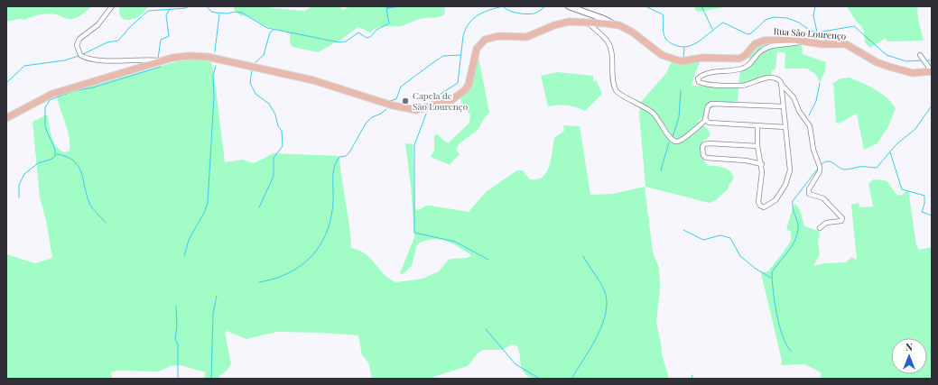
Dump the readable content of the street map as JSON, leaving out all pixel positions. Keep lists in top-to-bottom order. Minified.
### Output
{"streets":{"main road":["Rua São Lourenço"]},"places":["Capela de São Lourenço"],"north":"top"}
